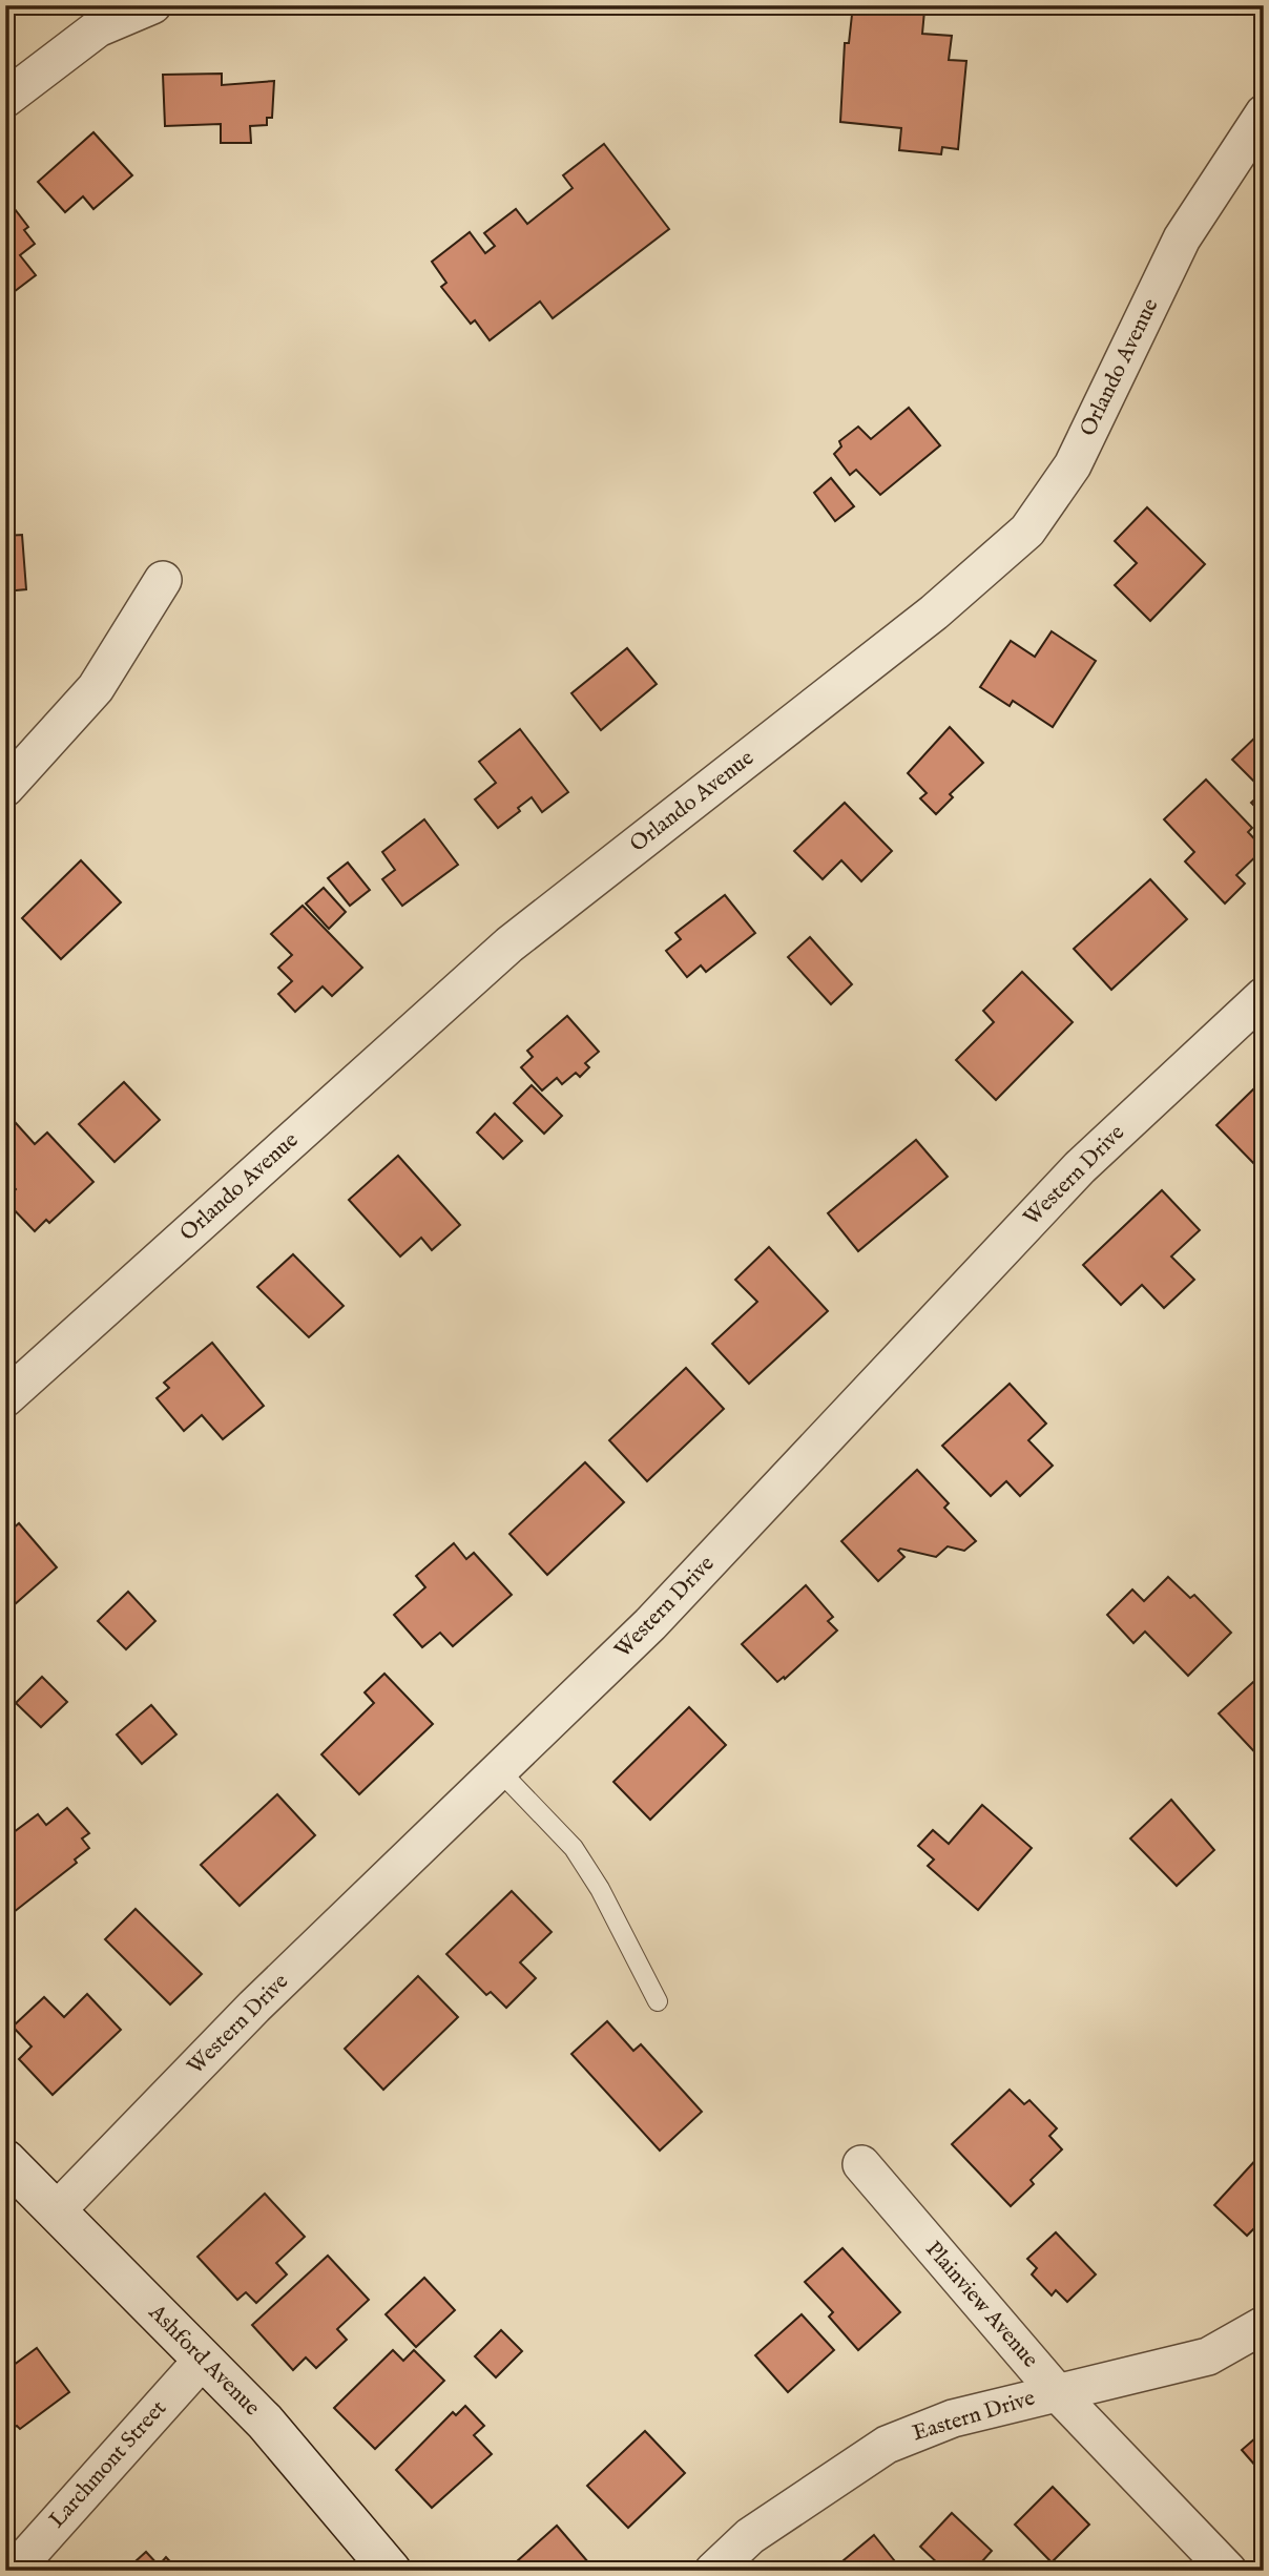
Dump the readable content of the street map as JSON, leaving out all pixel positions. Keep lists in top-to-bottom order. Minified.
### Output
{"streets":{"main road":["Ashford Avenue"],"street":["Orlando Avenue","Western Drive","Plainview Avenue","Eastern Drive","Larchmont Street"]},"crossings":[["Western Drive","Ashford Avenue"],["Plainview Avenue","Eastern Drive"],["Ashford Avenue","Larchmont Street"]]}
